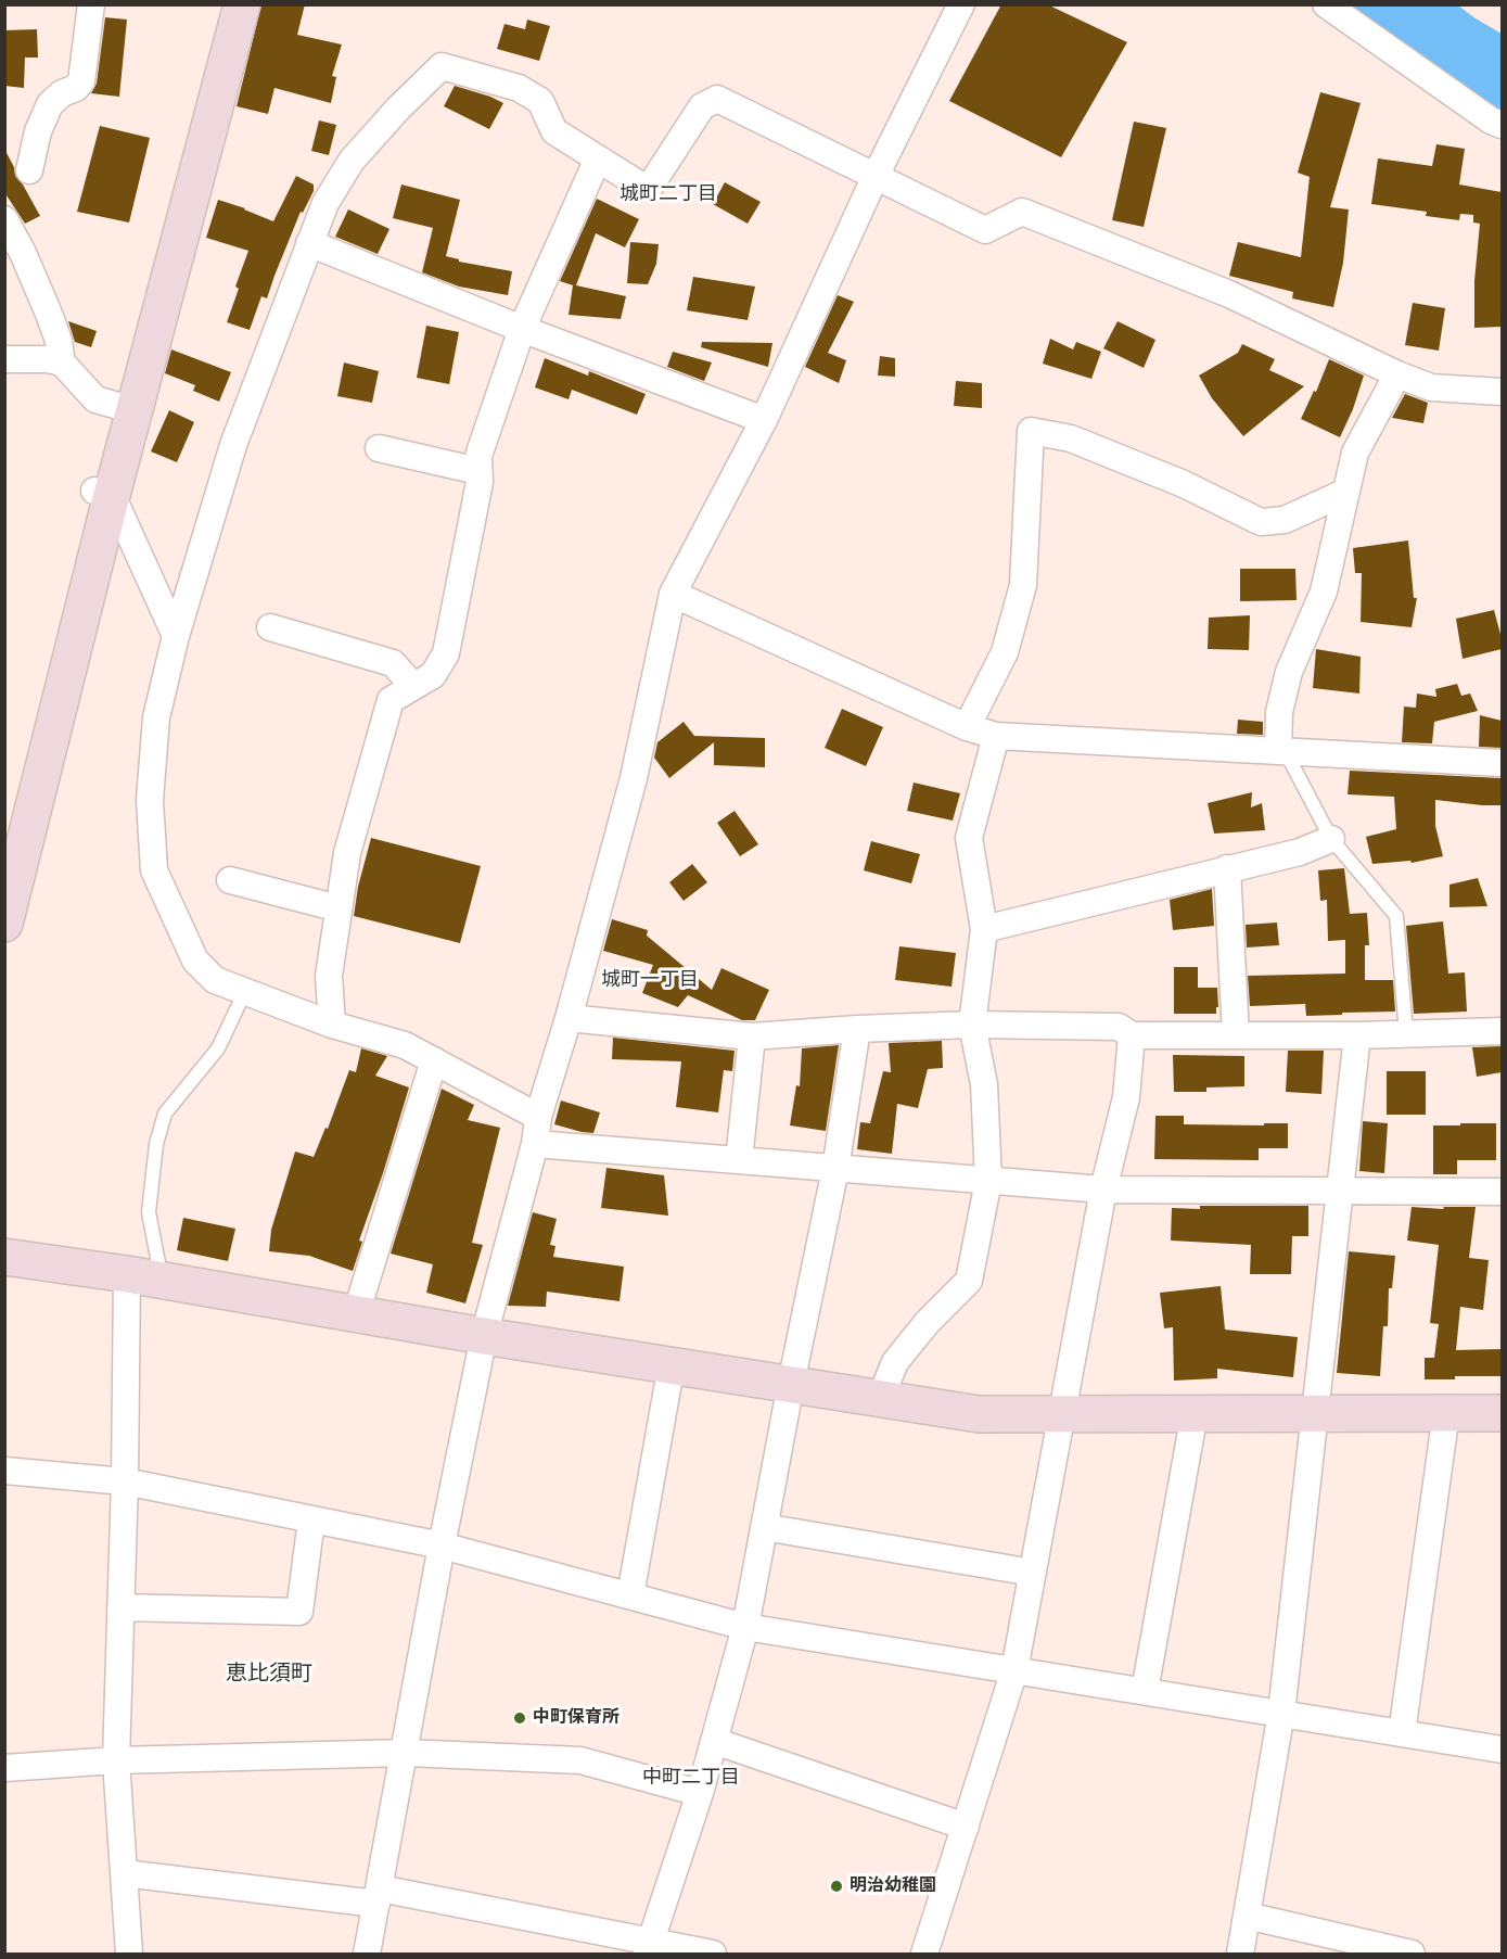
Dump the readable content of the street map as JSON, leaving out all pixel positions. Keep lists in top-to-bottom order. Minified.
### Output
{"districts":["城町二丁目","城町一丁目","恵比須町","中町二丁目"],"places":["中町保育所","明治幼稚園"]}
